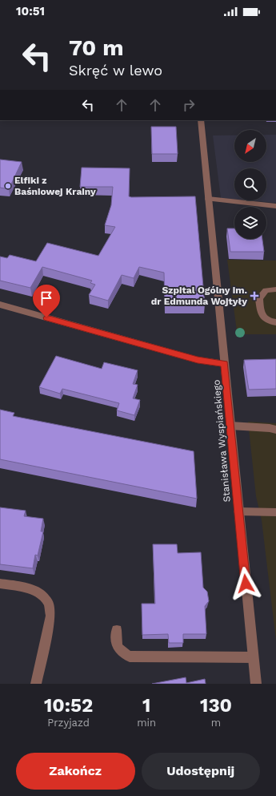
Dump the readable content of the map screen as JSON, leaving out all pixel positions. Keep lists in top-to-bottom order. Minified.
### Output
{"streets":{"street":["Stanisława Wyspiańskiego"]},"places":{"other":["Elfiki z Baśniowej Krainy"],"health":["Szpital Ogólny im. dr Edmunda Wojtyły"]},"north":"bottom left","page":{"status":"10:51","turn":["70 m","Skręć w lewo"],"eta":["10:52","Przyjazd","1","min","130","m"],"buttons":["Zakończ","Udostępnij"]}}
